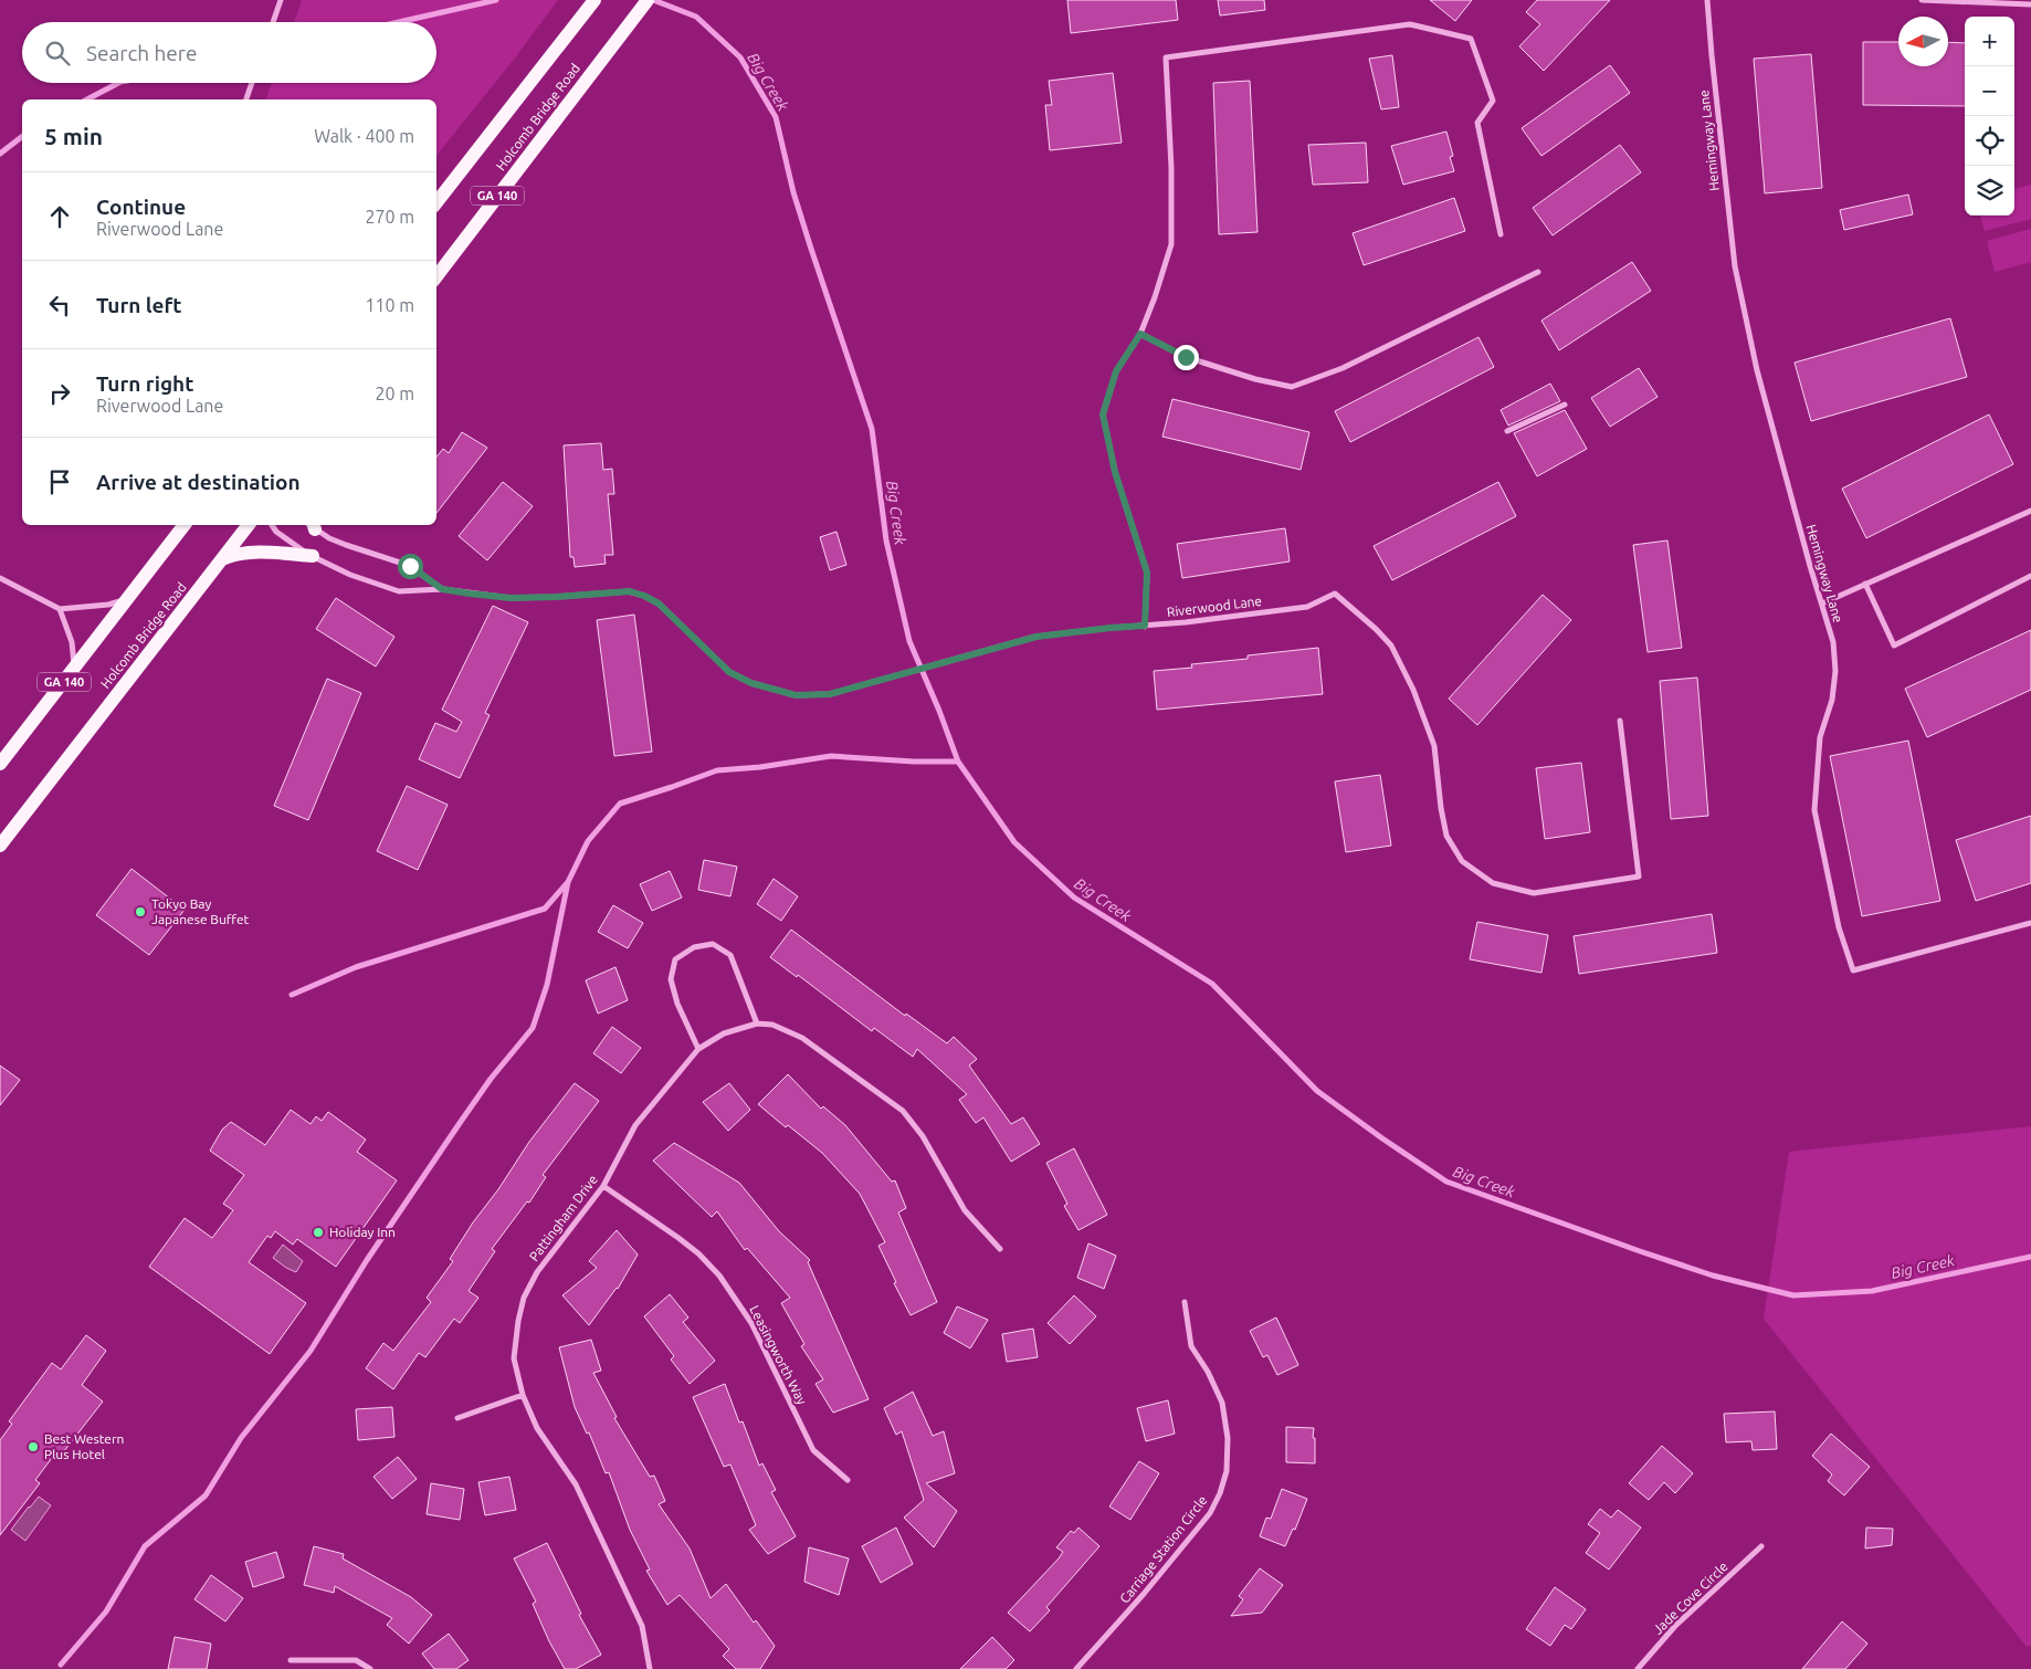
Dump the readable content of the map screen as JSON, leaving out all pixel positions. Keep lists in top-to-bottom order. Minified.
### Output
{"streets":{"main road":["Holcomb Bridge Road","GA 140"],"street":["Hemingway Lane","Riverwood Lane","Pattingham Drive","Leasingworth Way","Carriage Station Circle","Jade Cove Circle"]},"crossings":[["Pattingham Drive","Leasingworth Way"]],"water":["Big Creek"],"places":["Tokyo Bay Japanese Buffet","Holiday Inn","Best Western Plus Hotel"],"north":"left","page":{"map_buttons":["+","−"],"search":"Search here","heading":["5 min","Walk · 400 m"],"list":[["Continue","Riverwood Lane","270 m"],["Turn left","110 m"],["Turn right","Riverwood Lane","20 m"],"Arrive at destination"]}}
